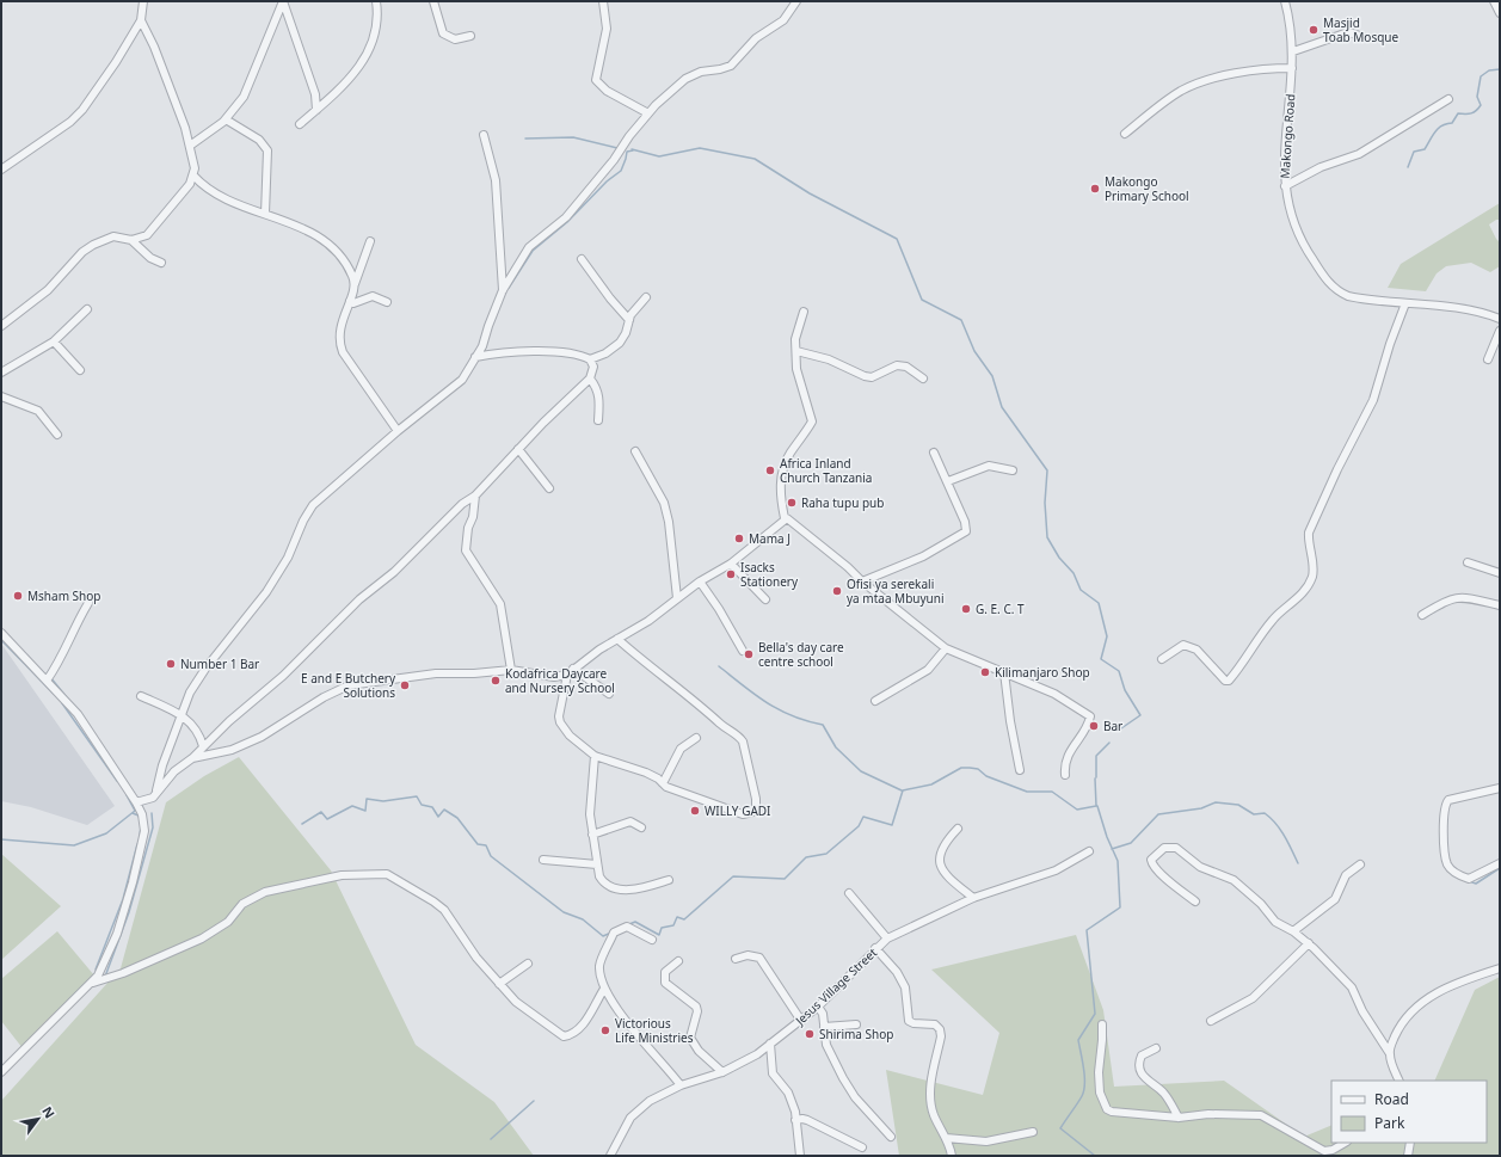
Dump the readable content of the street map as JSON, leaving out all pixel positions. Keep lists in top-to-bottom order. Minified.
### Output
{"streets":{"street":["Makongo Road","Jesus Village Street"]},"places":["Masjid Toab Mosque","Makongo Primary School","Africa Inland Church Tanzania","Raha tupu pub","Mama J","Isacks Stationery","Ofisi ya serekali ya mtaa Mbuyuni","Msham Shop","G. E. C. T","Bella's day care centre school","Number 1 Bar","Kilimanjaro Shop","Kodafrica Daycare and Nursery School","E and E Butchery Solutions","Bar","WILLY GADI","Victorious Life Ministries","Shirima Shop"],"legend":["Road","Park"],"north":"top right"}
